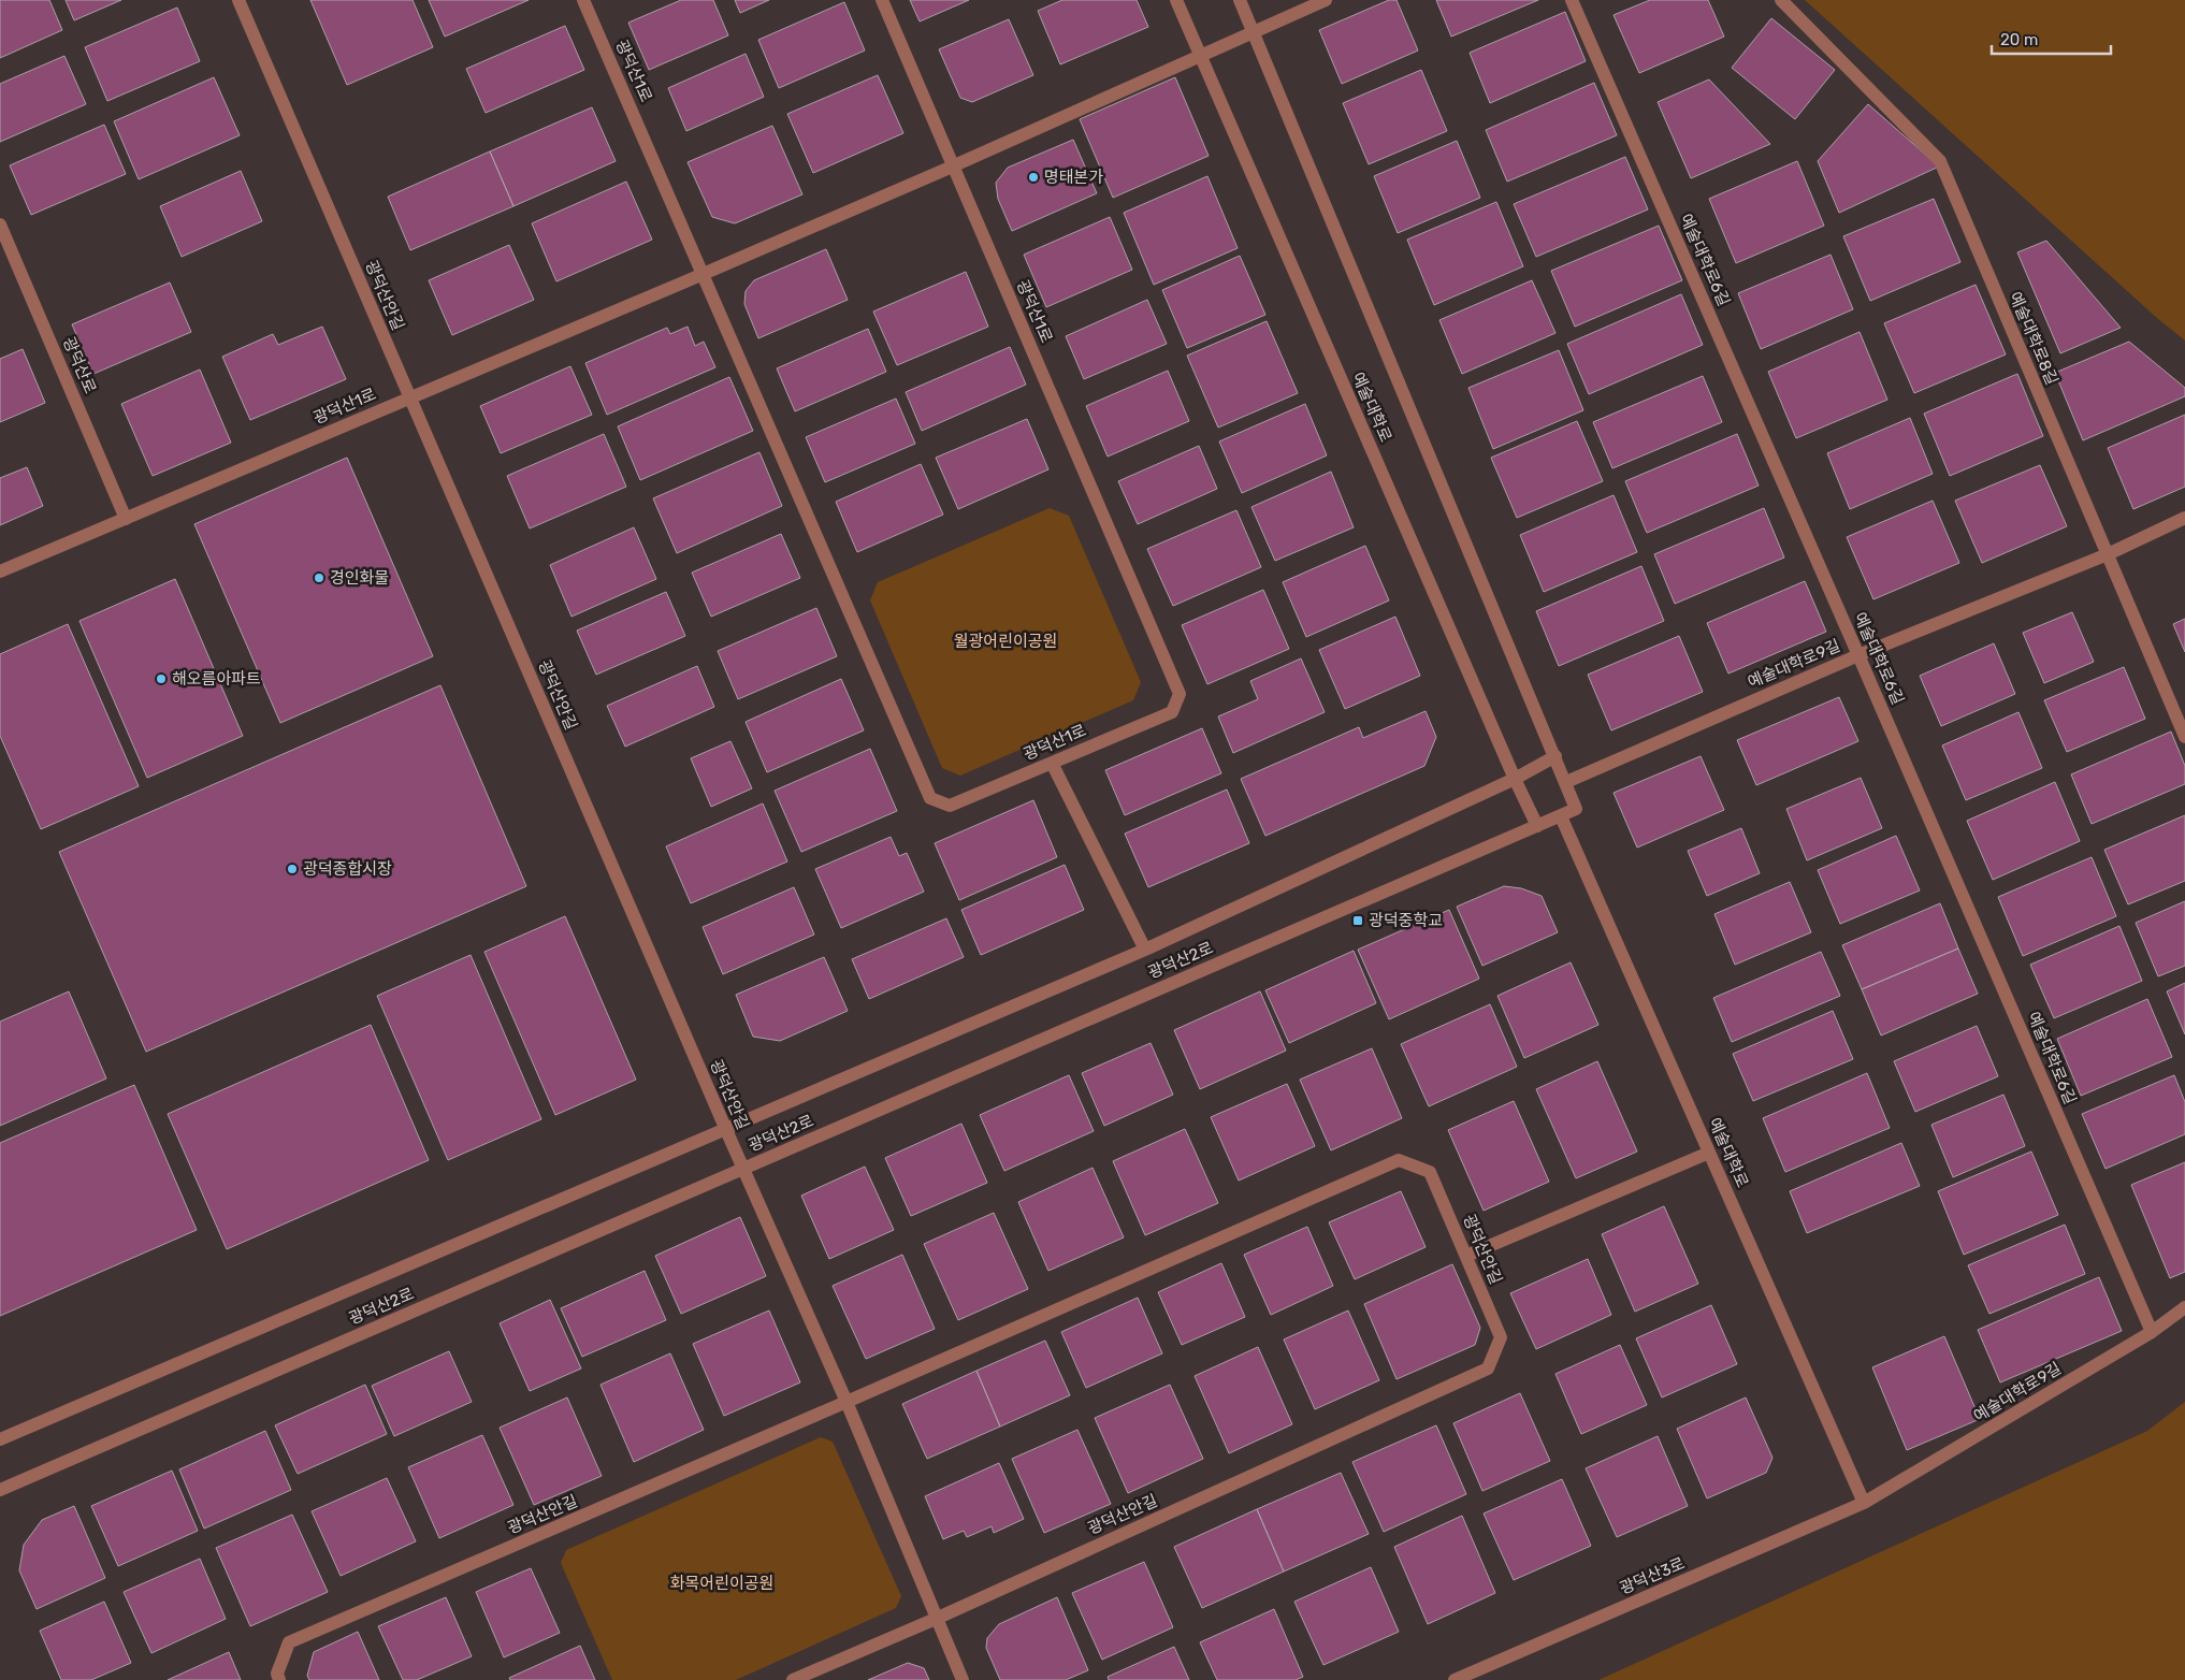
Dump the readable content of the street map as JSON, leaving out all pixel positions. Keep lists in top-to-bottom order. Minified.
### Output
{"streets":{"street":["광덕산1로","예술대학로6길","광덕산안길","예술대학로8길","광덕산로","예술대학로","예술대학로9길","광덕산2로","광덕산3로"]},"crossings":[["광덕산1로","광덕산안길"],["광덕산1로","광덕산로"],["광덕산1로","예술대학로"],["예술대학로6길","예술대학로9길"],["광덕산안길","광덕산2로"],["예술대학로8길","예술대학로9길"],["예술대학로","예술대학로9길"],["예술대학로","광덕산2로"],["예술대학로","광덕산3로"],["예술대학로9길","광덕산2로"],["예술대학로9길","광덕산3로"]],"parks":["월광어린이공원","화목어린이공원"],"places":{"other":["명태본가","경인화물","해오름아파트","광덕종합시장"],"transit":["광덕중학교"]},"scale_bar":"20 m"}
